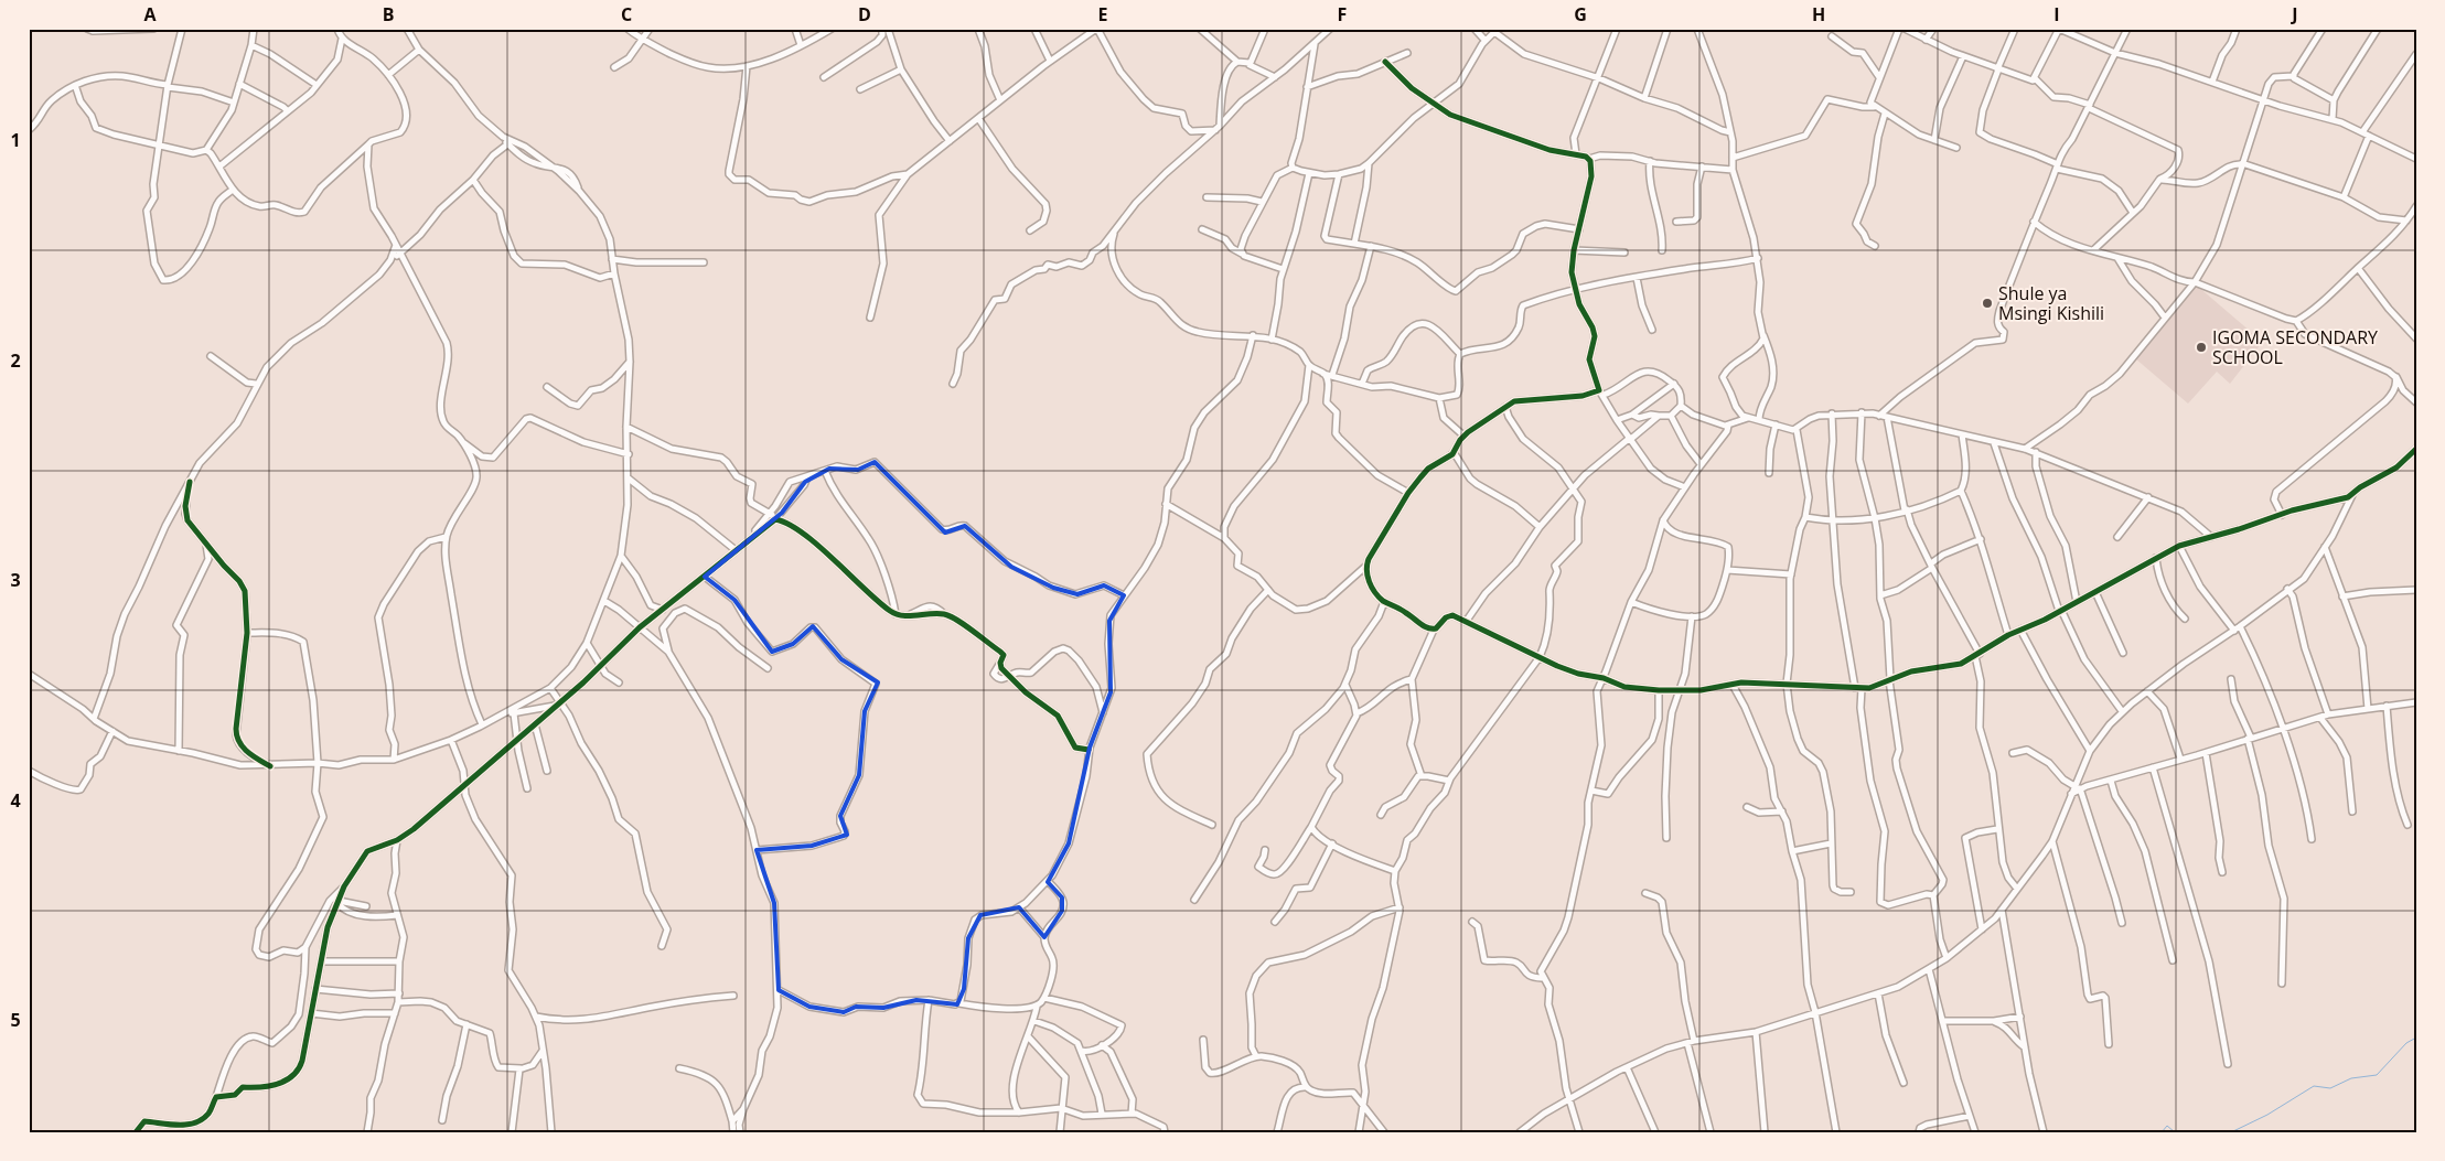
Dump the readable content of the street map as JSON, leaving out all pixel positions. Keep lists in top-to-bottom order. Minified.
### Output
{"places":["Shule ya Msingi Kishili","IGOMA SECONDARY SCHOOL"],"grid":{"columns":["A","B","C","D","E","F","G","H","I","J"],"rows":["1","2","3","4","5"]}}
